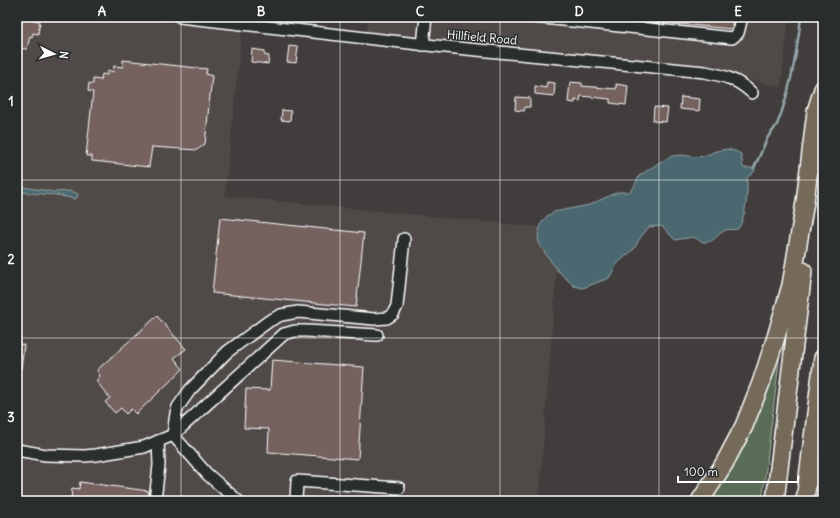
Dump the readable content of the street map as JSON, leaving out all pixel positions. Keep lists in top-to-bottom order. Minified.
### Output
{"streets":{"street":["Hillfield Road"]},"scale_bar":"100 m","north":"right","grid":{"columns":["A","B","C","D","E"],"rows":["1","2","3"]}}
